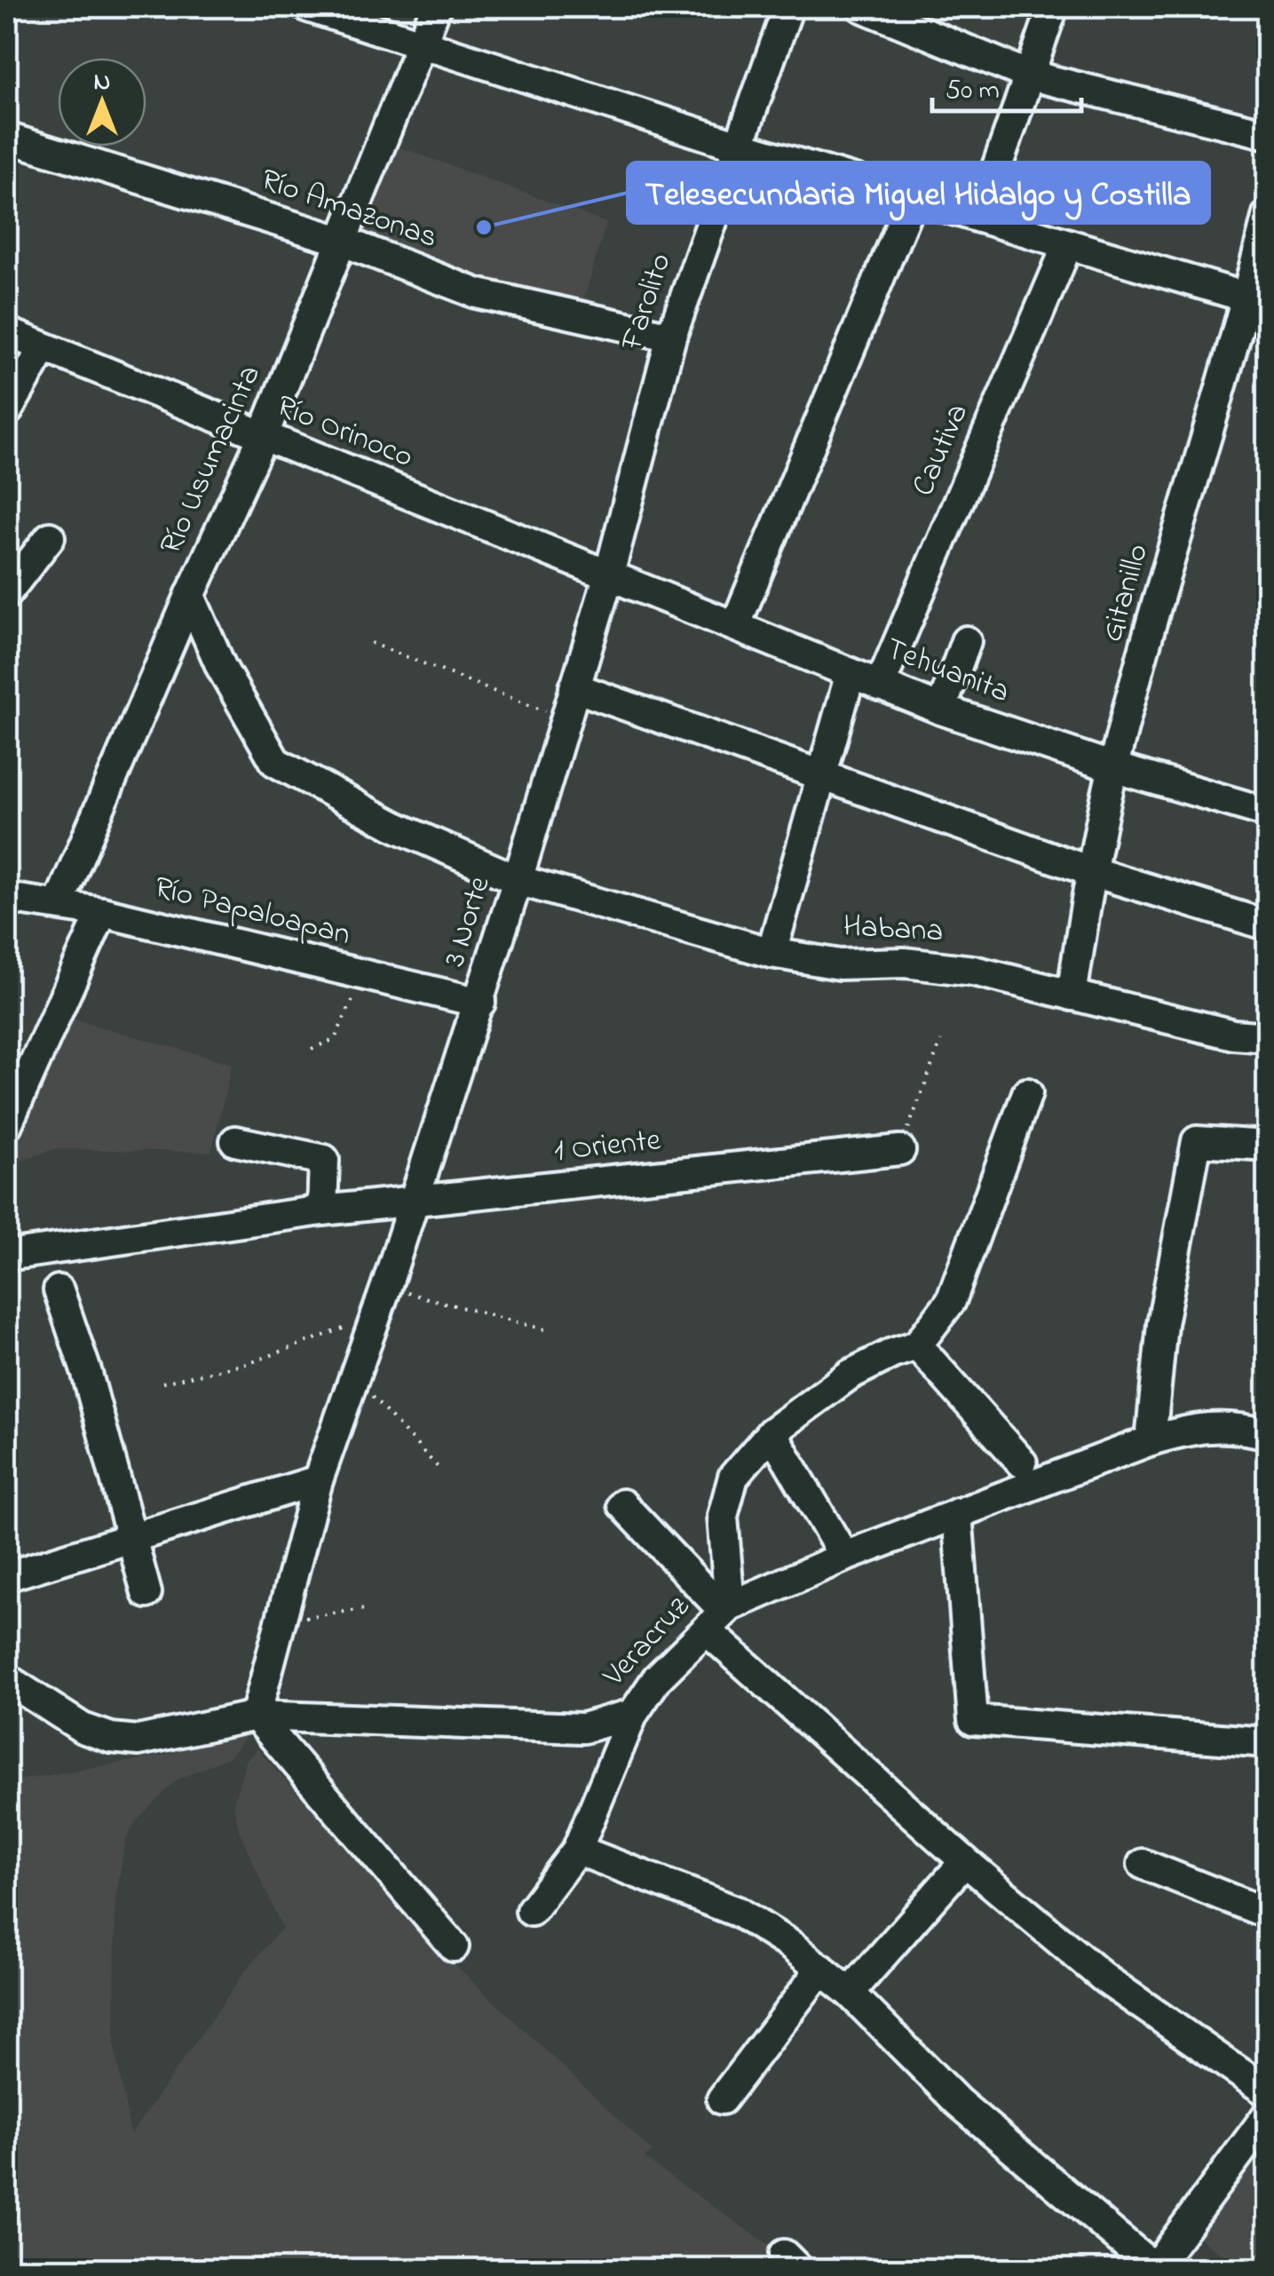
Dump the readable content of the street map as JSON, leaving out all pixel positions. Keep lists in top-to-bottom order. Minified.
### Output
{"streets":{"street":["Río Amazonas","Farolito","Río Orinoco","Cautiva","Río Usumacinta","Gitanillo","Tehuanita","Río Papaloapan","3 Norte","Habana","1 Oriente","Veracruz"]},"crossings":[["Río Amazonas","Farolito"],["Río Amazonas","Río Usumacinta"],["Farolito","Río Orinoco"],["Farolito","Tehuanita"],["Farolito","3 Norte"],["Río Orinoco","Río Usumacinta"],["Río Orinoco","Tehuanita"],["Río Orinoco","3 Norte"],["Cautiva","Tehuanita"],["Río Usumacinta","Río Papaloapan"],["Río Usumacinta","Habana"],["Gitanillo","Tehuanita"],["Gitanillo","Habana"],["Tehuanita","3 Norte"],["Río Papaloapan","3 Norte"],["3 Norte","Habana"],["3 Norte","1 Oriente"],["3 Norte","Veracruz"]],"places":["Telesecundaria Miguel Hidalgo y Costilla"],"scale_bar":"50 m","north":"top"}
